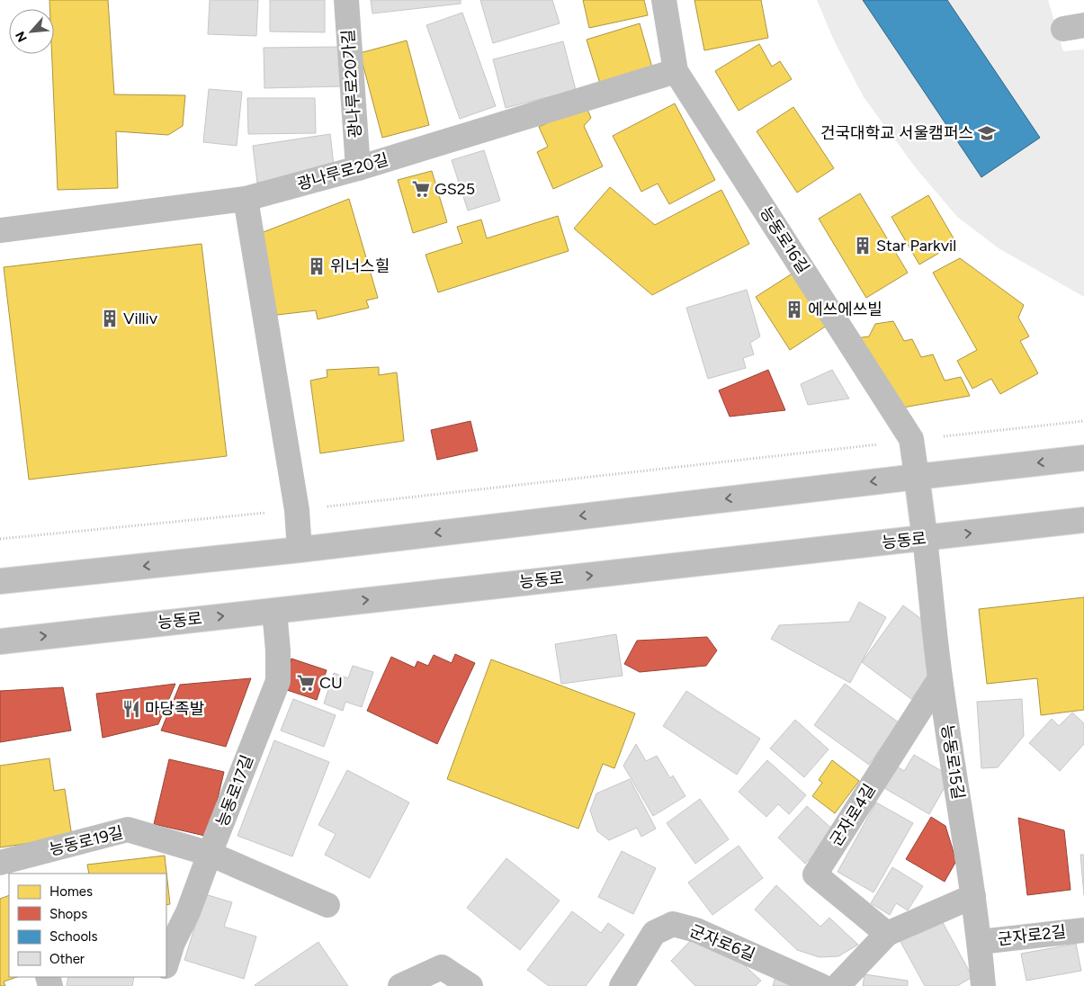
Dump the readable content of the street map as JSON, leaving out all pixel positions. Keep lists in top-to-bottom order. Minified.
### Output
{"streets":{"street":["광나루로20가길","광나루로20길","능동로16길","능동로","능동로15길","능동로17길","군자로4길","능동로19길","군자로2길","군자로6길"]},"crossings":[["광나루로20가길","광나루로20길"],["광나루로20길","능동로16길"],["능동로16길","능동로"],["능동로16길","능동로15길"],["능동로","능동로15길"],["능동로","능동로17길"],["능동로15길","군자로4길"],["능동로15길","군자로2길"],["능동로17길","능동로19길"]],"places":{"school or university":["건국대학교 서울캠퍼스"],"supermarket":["GS25","CU"],"building":["Star Parkvil","위너스힐","에쓰에쓰빌","Villiv"],"restaurant":["마당족발"]},"legend":["Homes","Shops","Schools","Other"],"north":"bottom left"}
